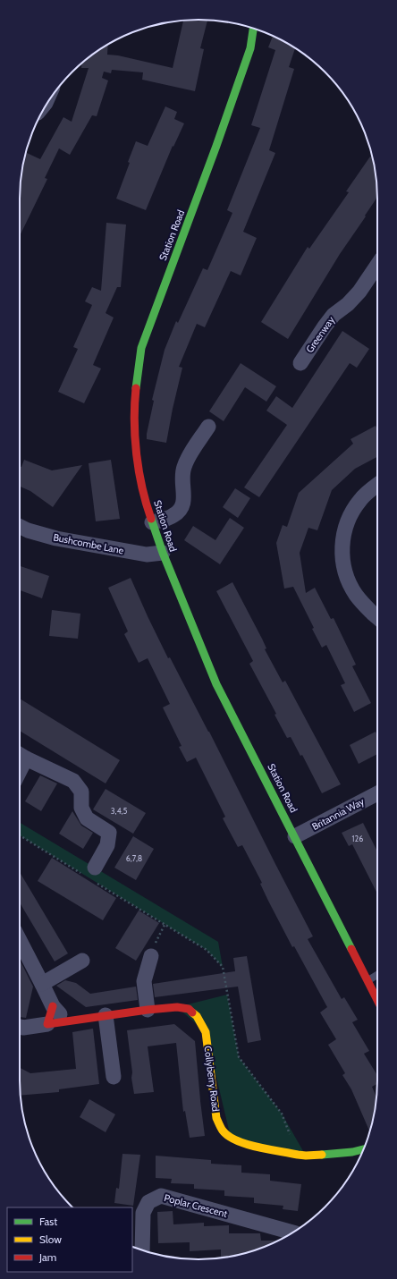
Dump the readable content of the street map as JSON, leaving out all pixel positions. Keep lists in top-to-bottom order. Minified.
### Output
{"streets":{"street":["Station Road","Greenway","Bushcombe Lane","Britannia Way","Collyberry Road","Poplar Crescent"]},"crossings":[["Station Road","Bushcombe Lane"],["Station Road","Britannia Way"]],"house_numbers":["3,4,5","126","6,7,8"],"legend":["Fast","Slow","Jam"]}
